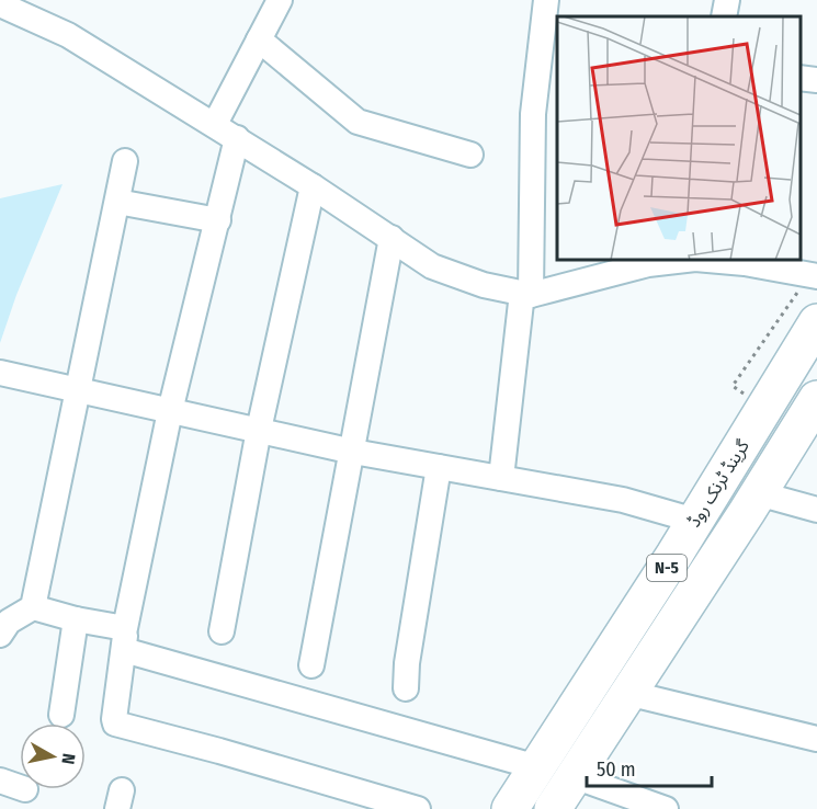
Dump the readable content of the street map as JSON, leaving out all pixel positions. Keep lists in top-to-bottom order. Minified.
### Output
{"streets":{"highway":["گرینڈ ٹرنک روڈ","N-5"]},"scale_bar":"50 m","north":"right"}
